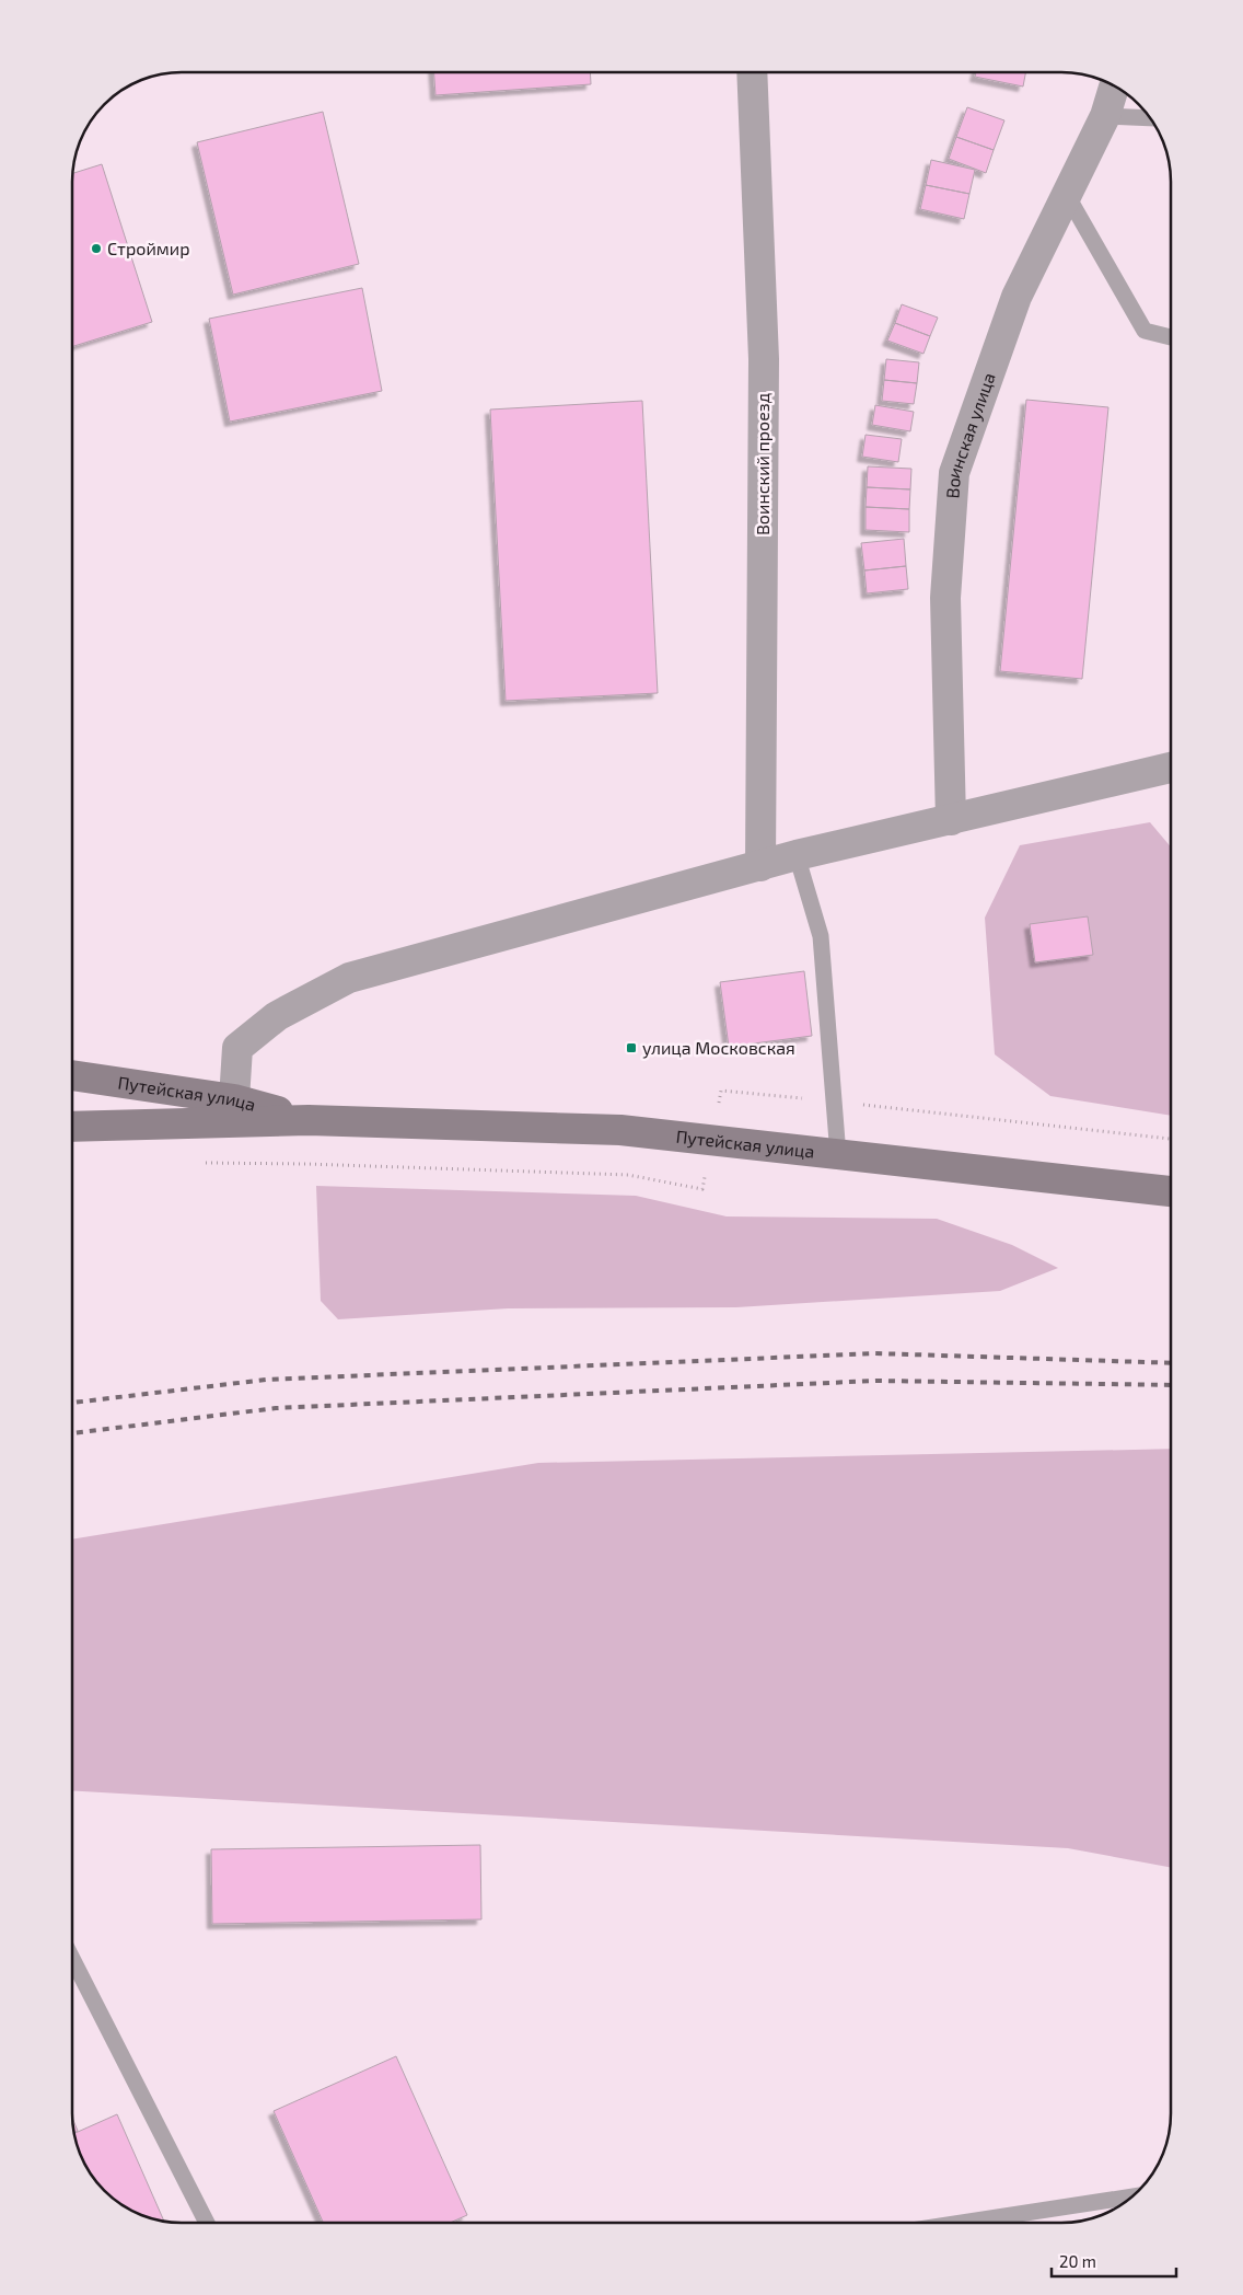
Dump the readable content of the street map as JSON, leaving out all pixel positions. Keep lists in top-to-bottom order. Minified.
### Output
{"streets":{"street":["Воинская улица","Воинский проезд","Путейская улица"]},"places":{"other":["Строймир"],"transit":["улица Московская"]},"scale_bar":"20 m"}
